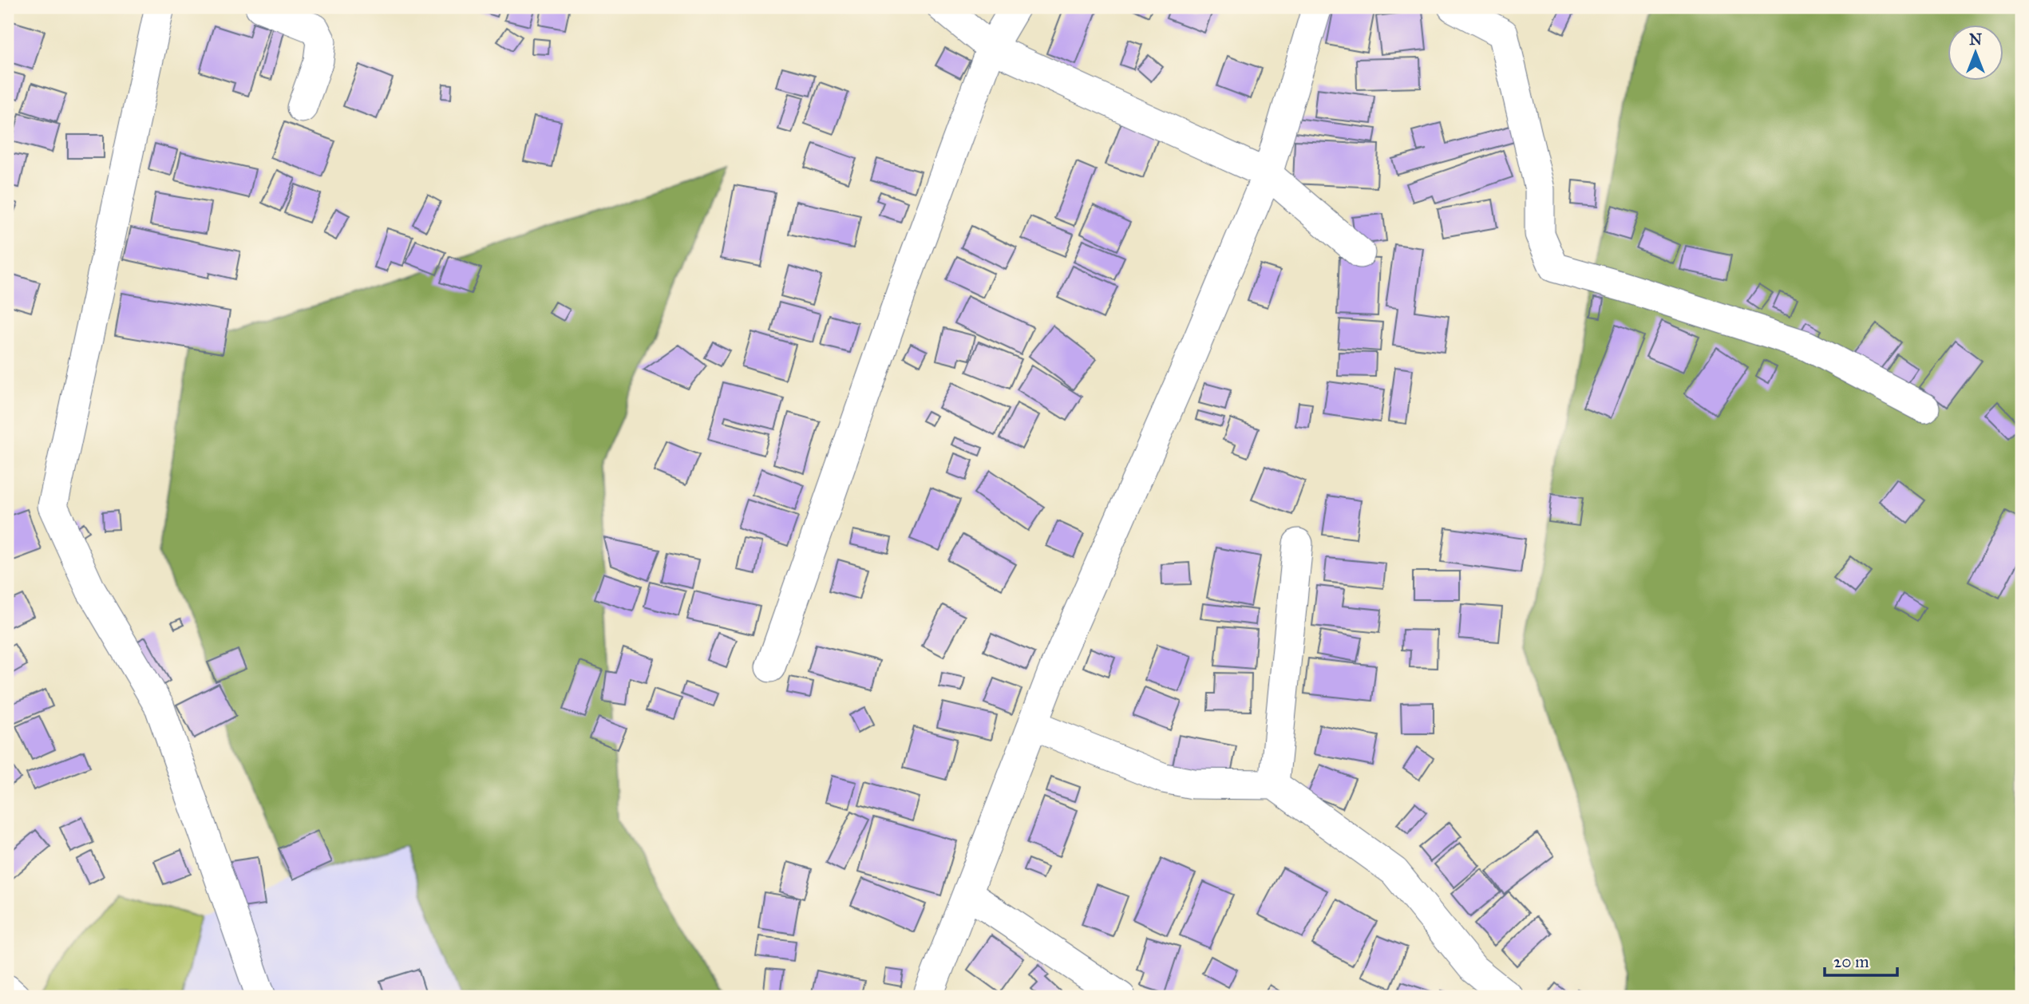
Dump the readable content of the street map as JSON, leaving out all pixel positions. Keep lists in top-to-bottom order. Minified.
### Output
{"scale_bar":"20 m","north":"top"}
